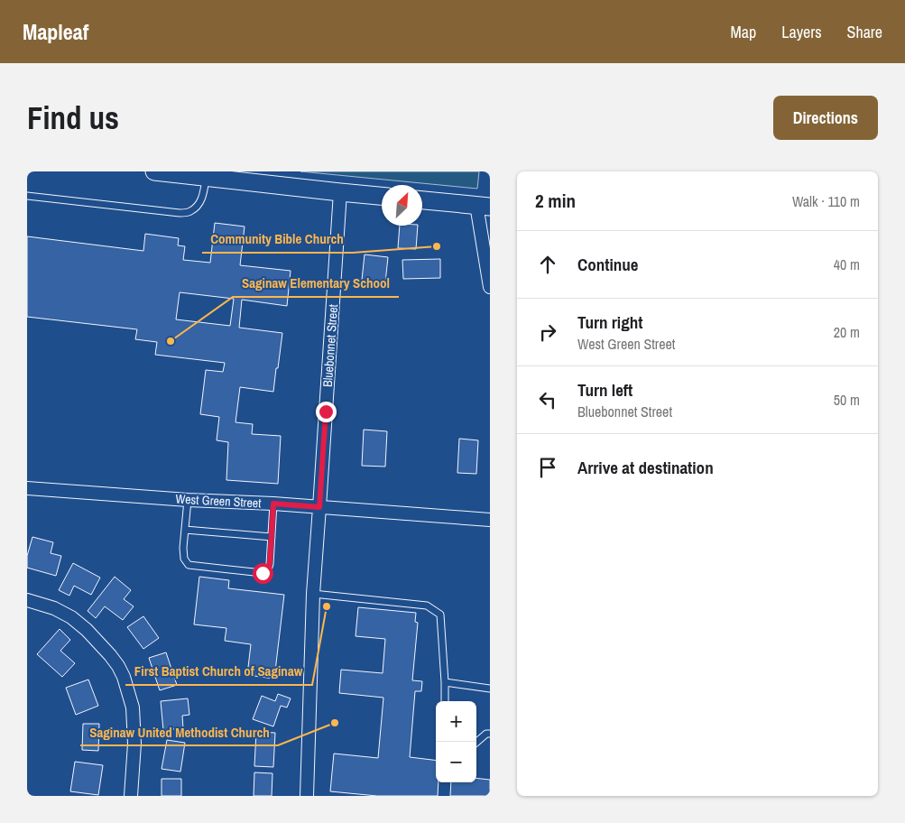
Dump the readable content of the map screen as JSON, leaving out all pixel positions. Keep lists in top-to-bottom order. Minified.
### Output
{"streets":{"street":["Bluebonnet Street","West Green Street"]},"crossings":[["Bluebonnet Street","West Green Street"]],"places":["Community Bible Church","Saginaw Elementary School","First Baptist Church of Saginaw","Saginaw United Methodist Church"],"north":"top right","page":{"header":"Mapleaf","nav":["Map","Layers","Share"],"buttons":"Directions","title":"Find us","heading":["2 min","Walk · 110 m"],"list":[["Continue","40 m"],["Turn right","West Green Street","20 m"],["Turn left","Bluebonnet Street","50 m"],"Arrive at destination"],"map_buttons":["+","−"]}}
